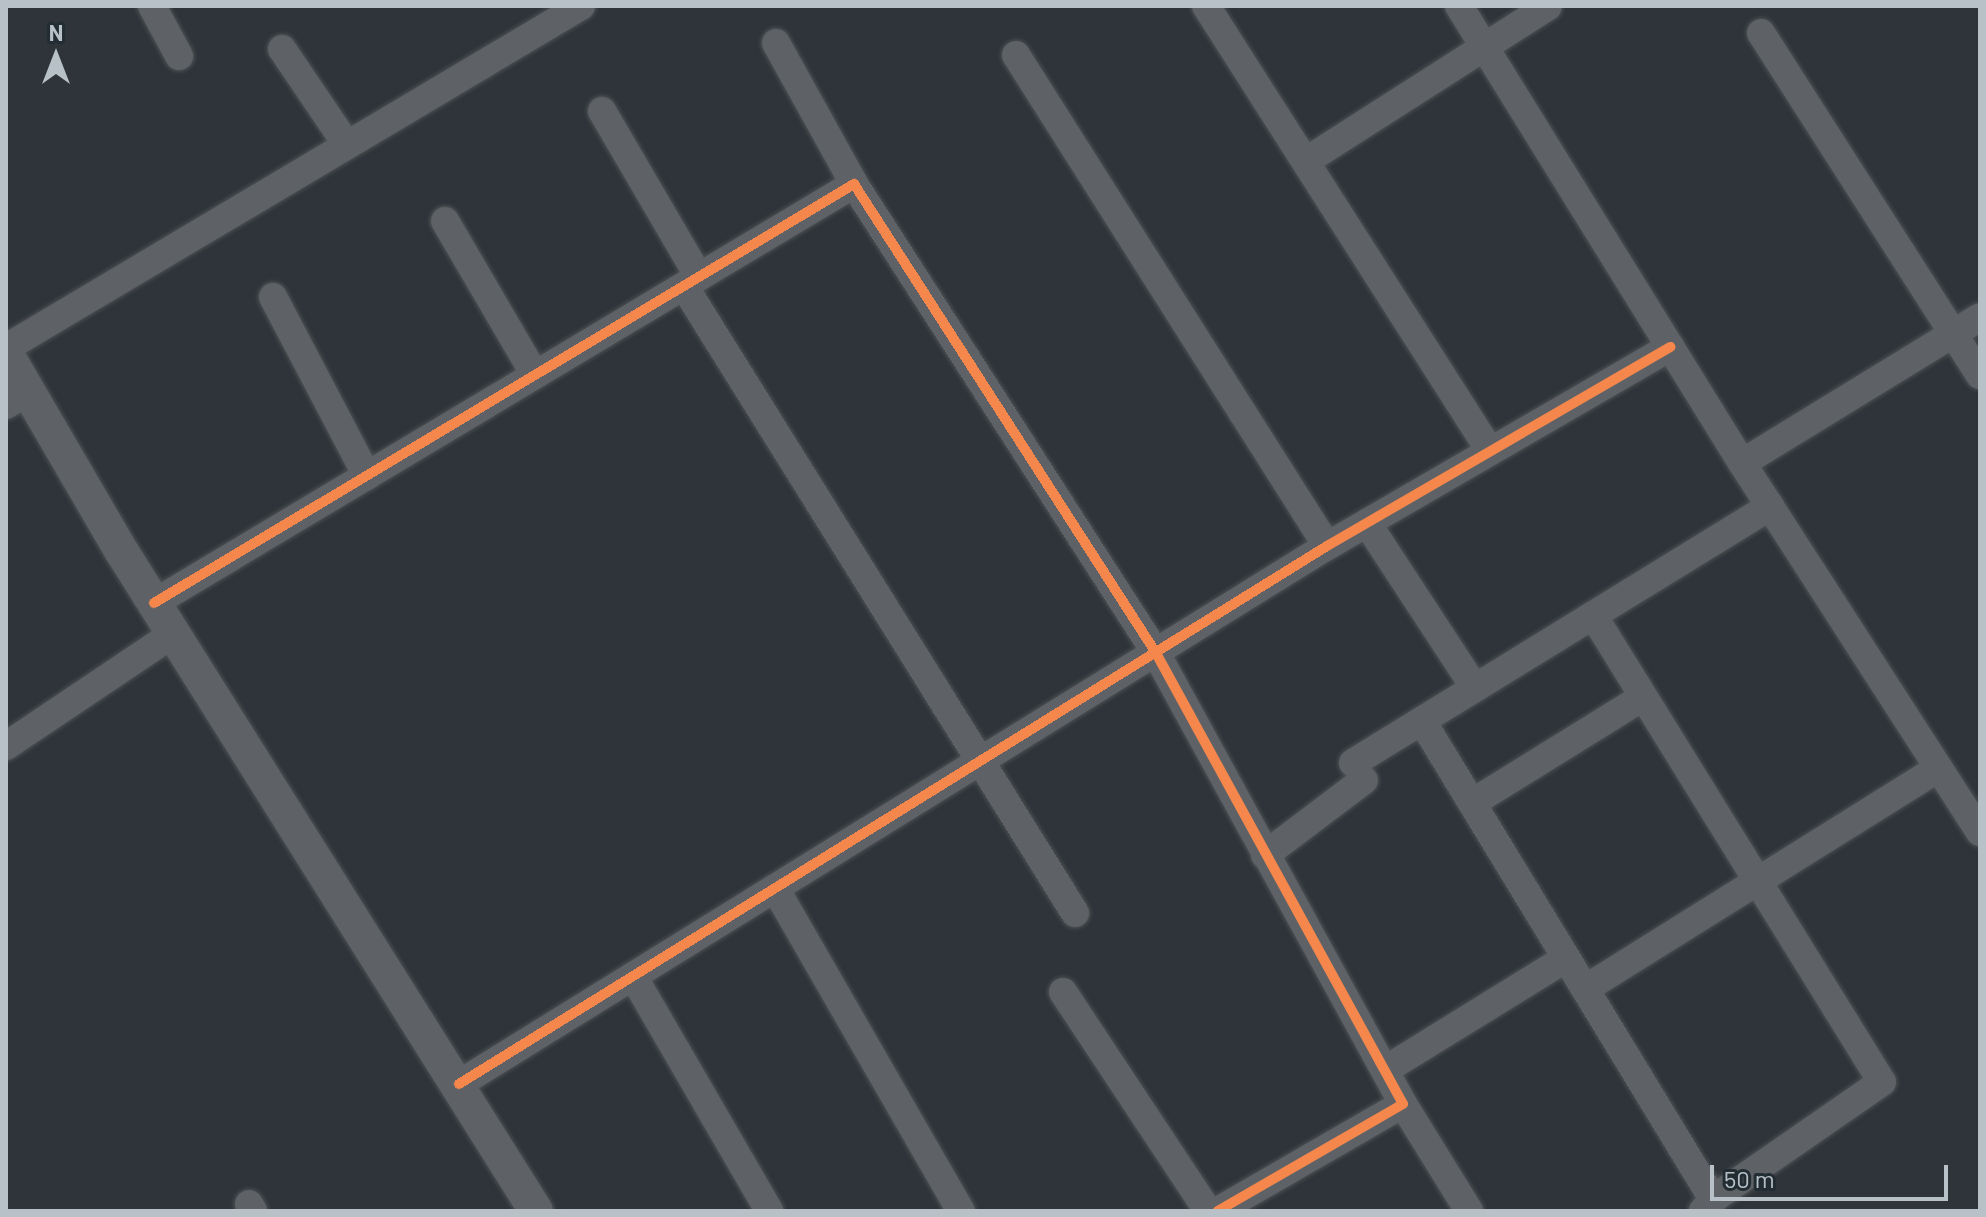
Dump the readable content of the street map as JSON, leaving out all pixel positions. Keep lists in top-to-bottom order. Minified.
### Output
{"scale_bar":"50 m","north":"top"}
